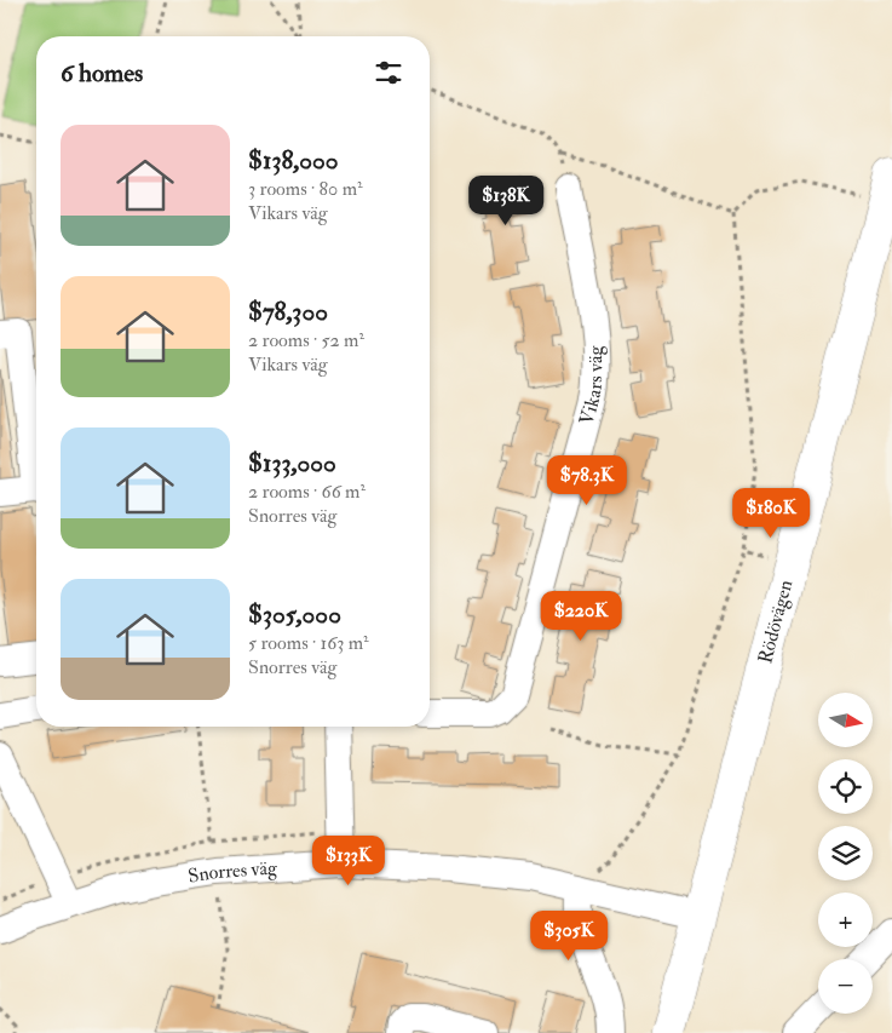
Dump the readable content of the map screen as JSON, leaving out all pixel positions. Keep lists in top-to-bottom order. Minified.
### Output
{"streets":{"main road":["Rödövägen"],"street":["Vikars väg","Snorres väg"]},"crossings":[["Rödövägen","Snorres väg"]],"north":"right","page":{"heading":"6 homes","list":[{"name":"$138,000","note":"3 rooms · 80 m² · Vikars väg"},{"name":"$78,300","note":"2 rooms · 52 m² · Vikars väg"},{"name":"$133,000","note":"2 rooms · 66 m² · Snorres väg"},{"name":"$305,000","note":"5 rooms · 163 m² · Snorres väg"}],"price":["$138K","$78.3K","$180K","$220K","$133K","$305K"],"map_buttons":["+","−"]}}
